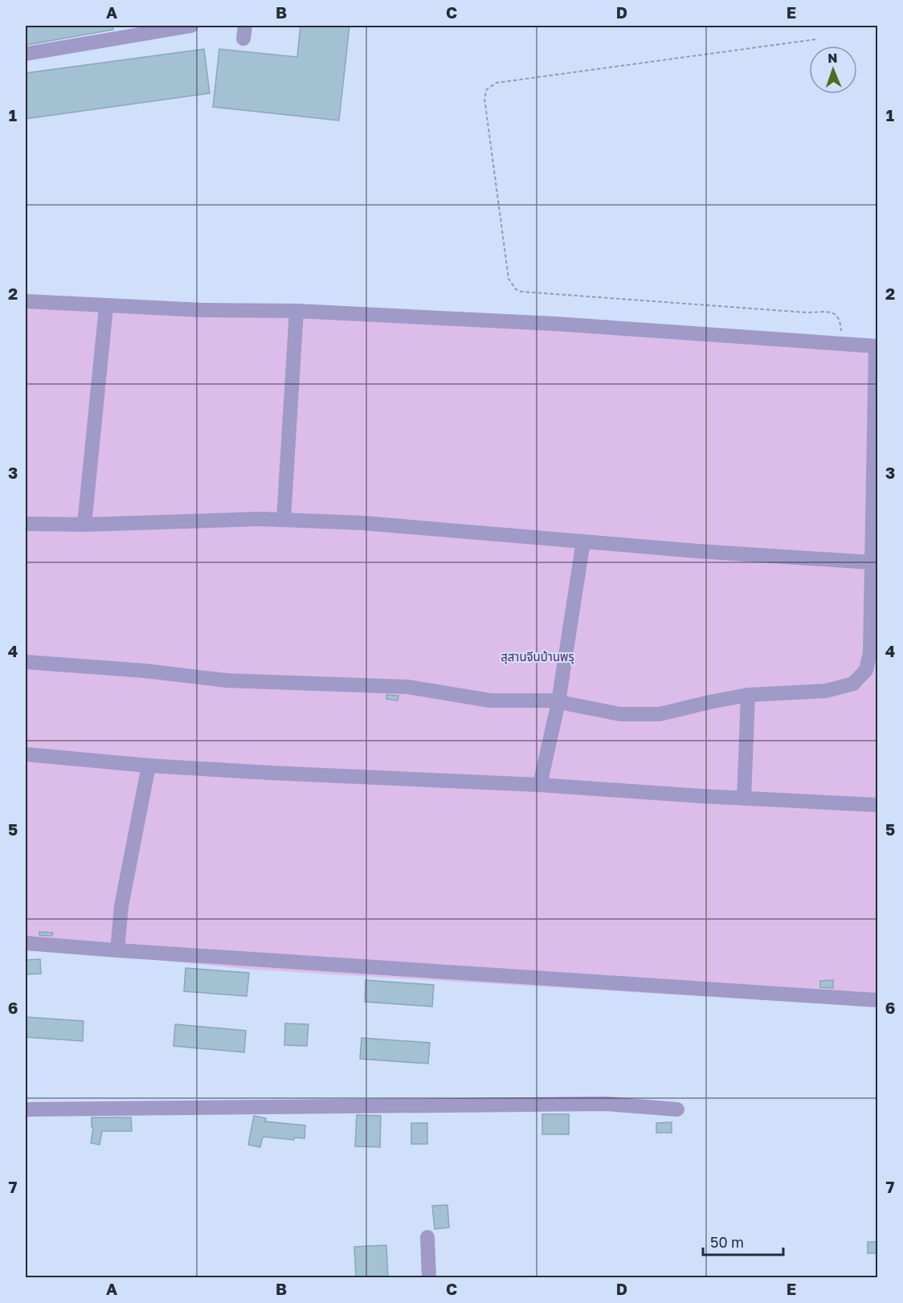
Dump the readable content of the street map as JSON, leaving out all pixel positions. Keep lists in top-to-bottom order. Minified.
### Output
{"parks":["สุสานจีนบ้านพรุ"],"scale_bar":"50 m","north":"top","grid":{"columns":["A","B","C","D","E"],"rows":["1","2","3","4","5","6","7"]}}
